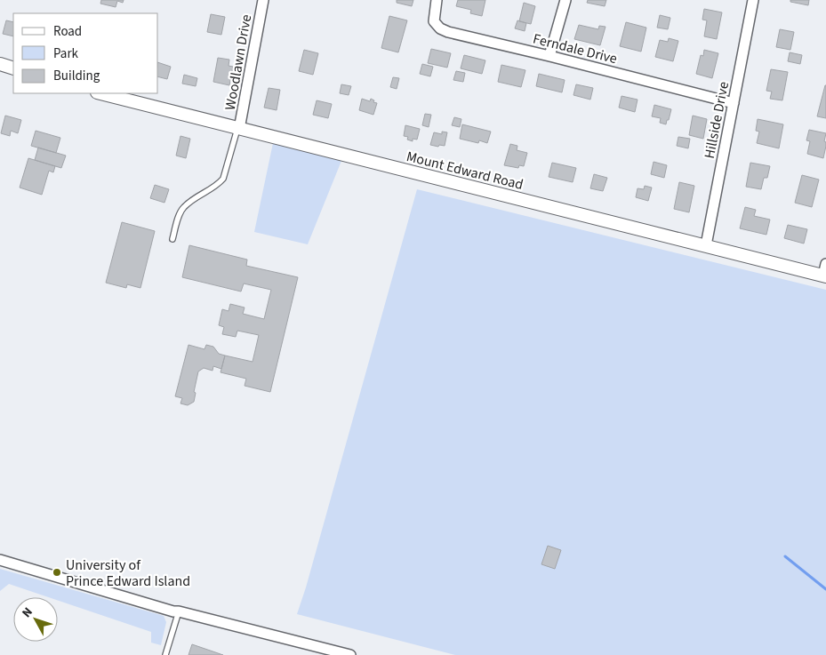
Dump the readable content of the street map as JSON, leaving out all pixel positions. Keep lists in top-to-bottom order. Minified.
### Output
{"streets":{"street":["Ferndale Drive","Woodlawn Drive","Hillside Drive","Mount Edward Road"]},"crossings":[["Ferndale Drive","Hillside Drive"],["Woodlawn Drive","Mount Edward Road"],["Hillside Drive","Mount Edward Road"]],"places":["University of Prince Edward Island"],"legend":["Road","Park","Building"],"north":"top left"}
